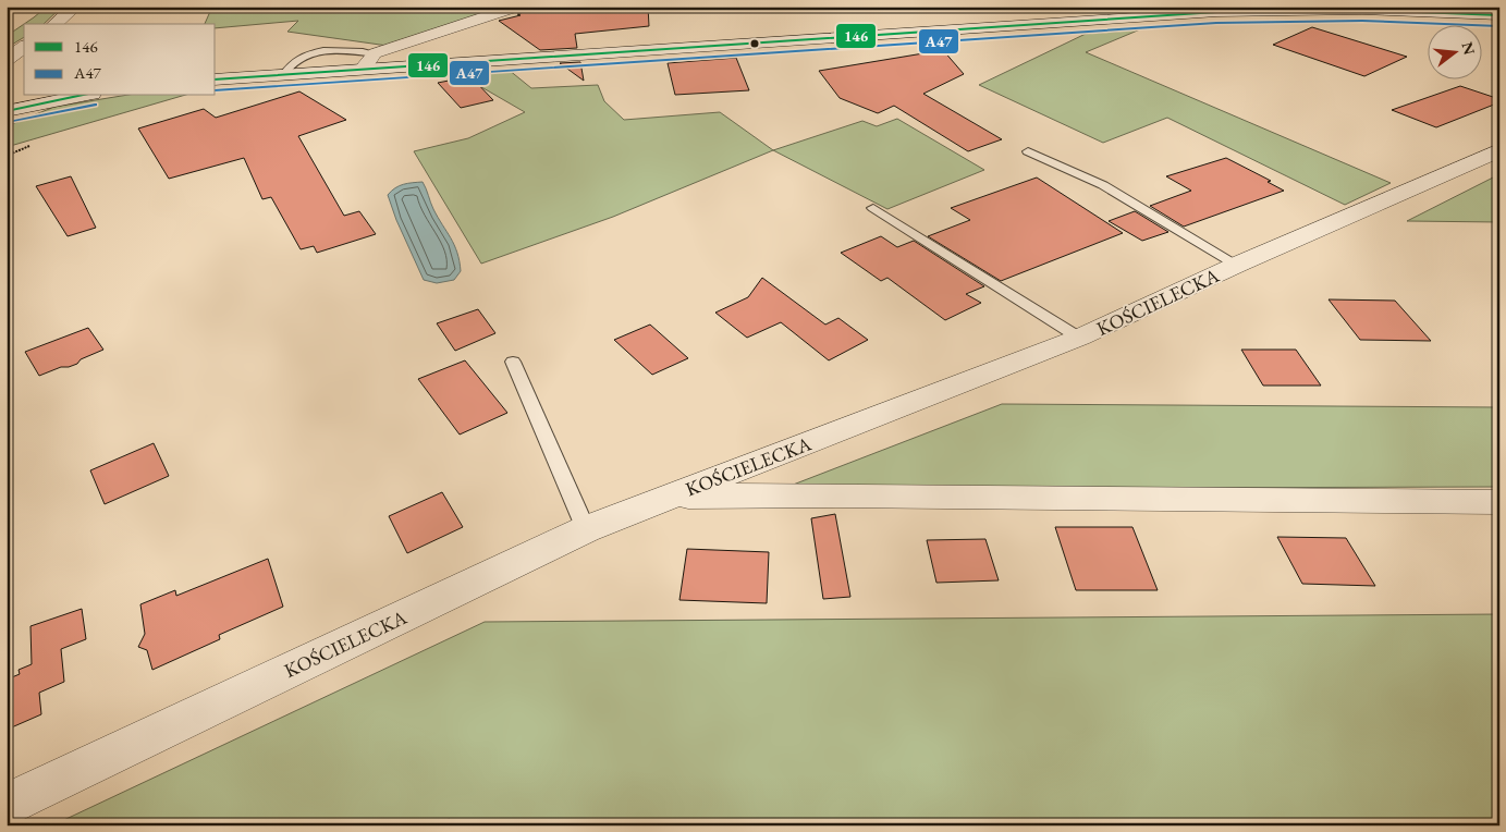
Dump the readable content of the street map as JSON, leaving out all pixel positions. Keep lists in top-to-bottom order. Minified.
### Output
{"streets":{"street":["KOŚCIELECKA"]},"lines":["transit line 146","transit line A47"],"legend":["146","A47"],"north":"right"}
